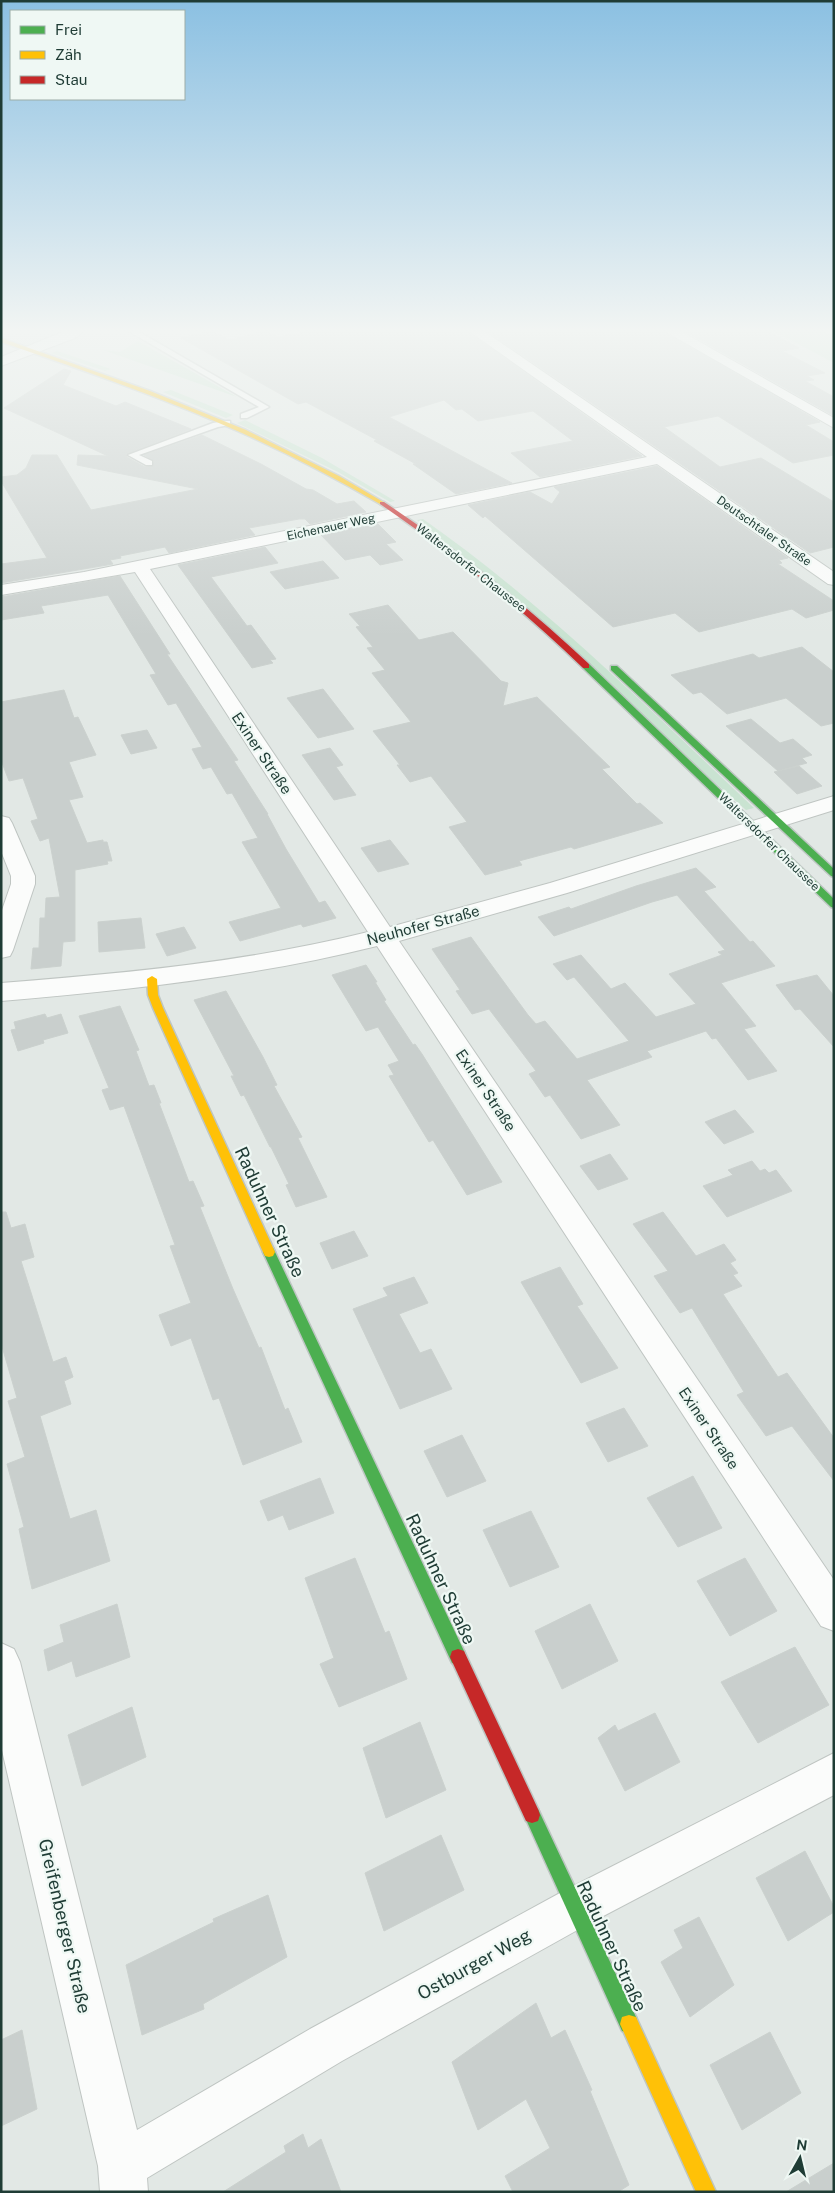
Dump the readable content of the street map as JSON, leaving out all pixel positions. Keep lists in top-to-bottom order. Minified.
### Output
{"streets":{"main road":["Waltersdorfer Chaussee","Raduhner Straße"],"street":["Eichenauer Weg","Deutschtaler Straße","Exiner Straße","Neuhofer Straße","Greifenberger Straße","Ostburger Weg"]},"crossings":[["Eichenauer Weg","Deutschtaler Straße"],["Eichenauer Weg","Waltersdorfer Chaussee"],["Eichenauer Weg","Exiner Straße"],["Waltersdorfer Chaussee","Neuhofer Straße"],["Exiner Straße","Neuhofer Straße"],["Neuhofer Straße","Raduhner Straße"],["Raduhner Straße","Ostburger Weg"],["Greifenberger Straße","Ostburger Weg"]],"legend":["Frei","Zäh","Stau"],"north":"top"}
